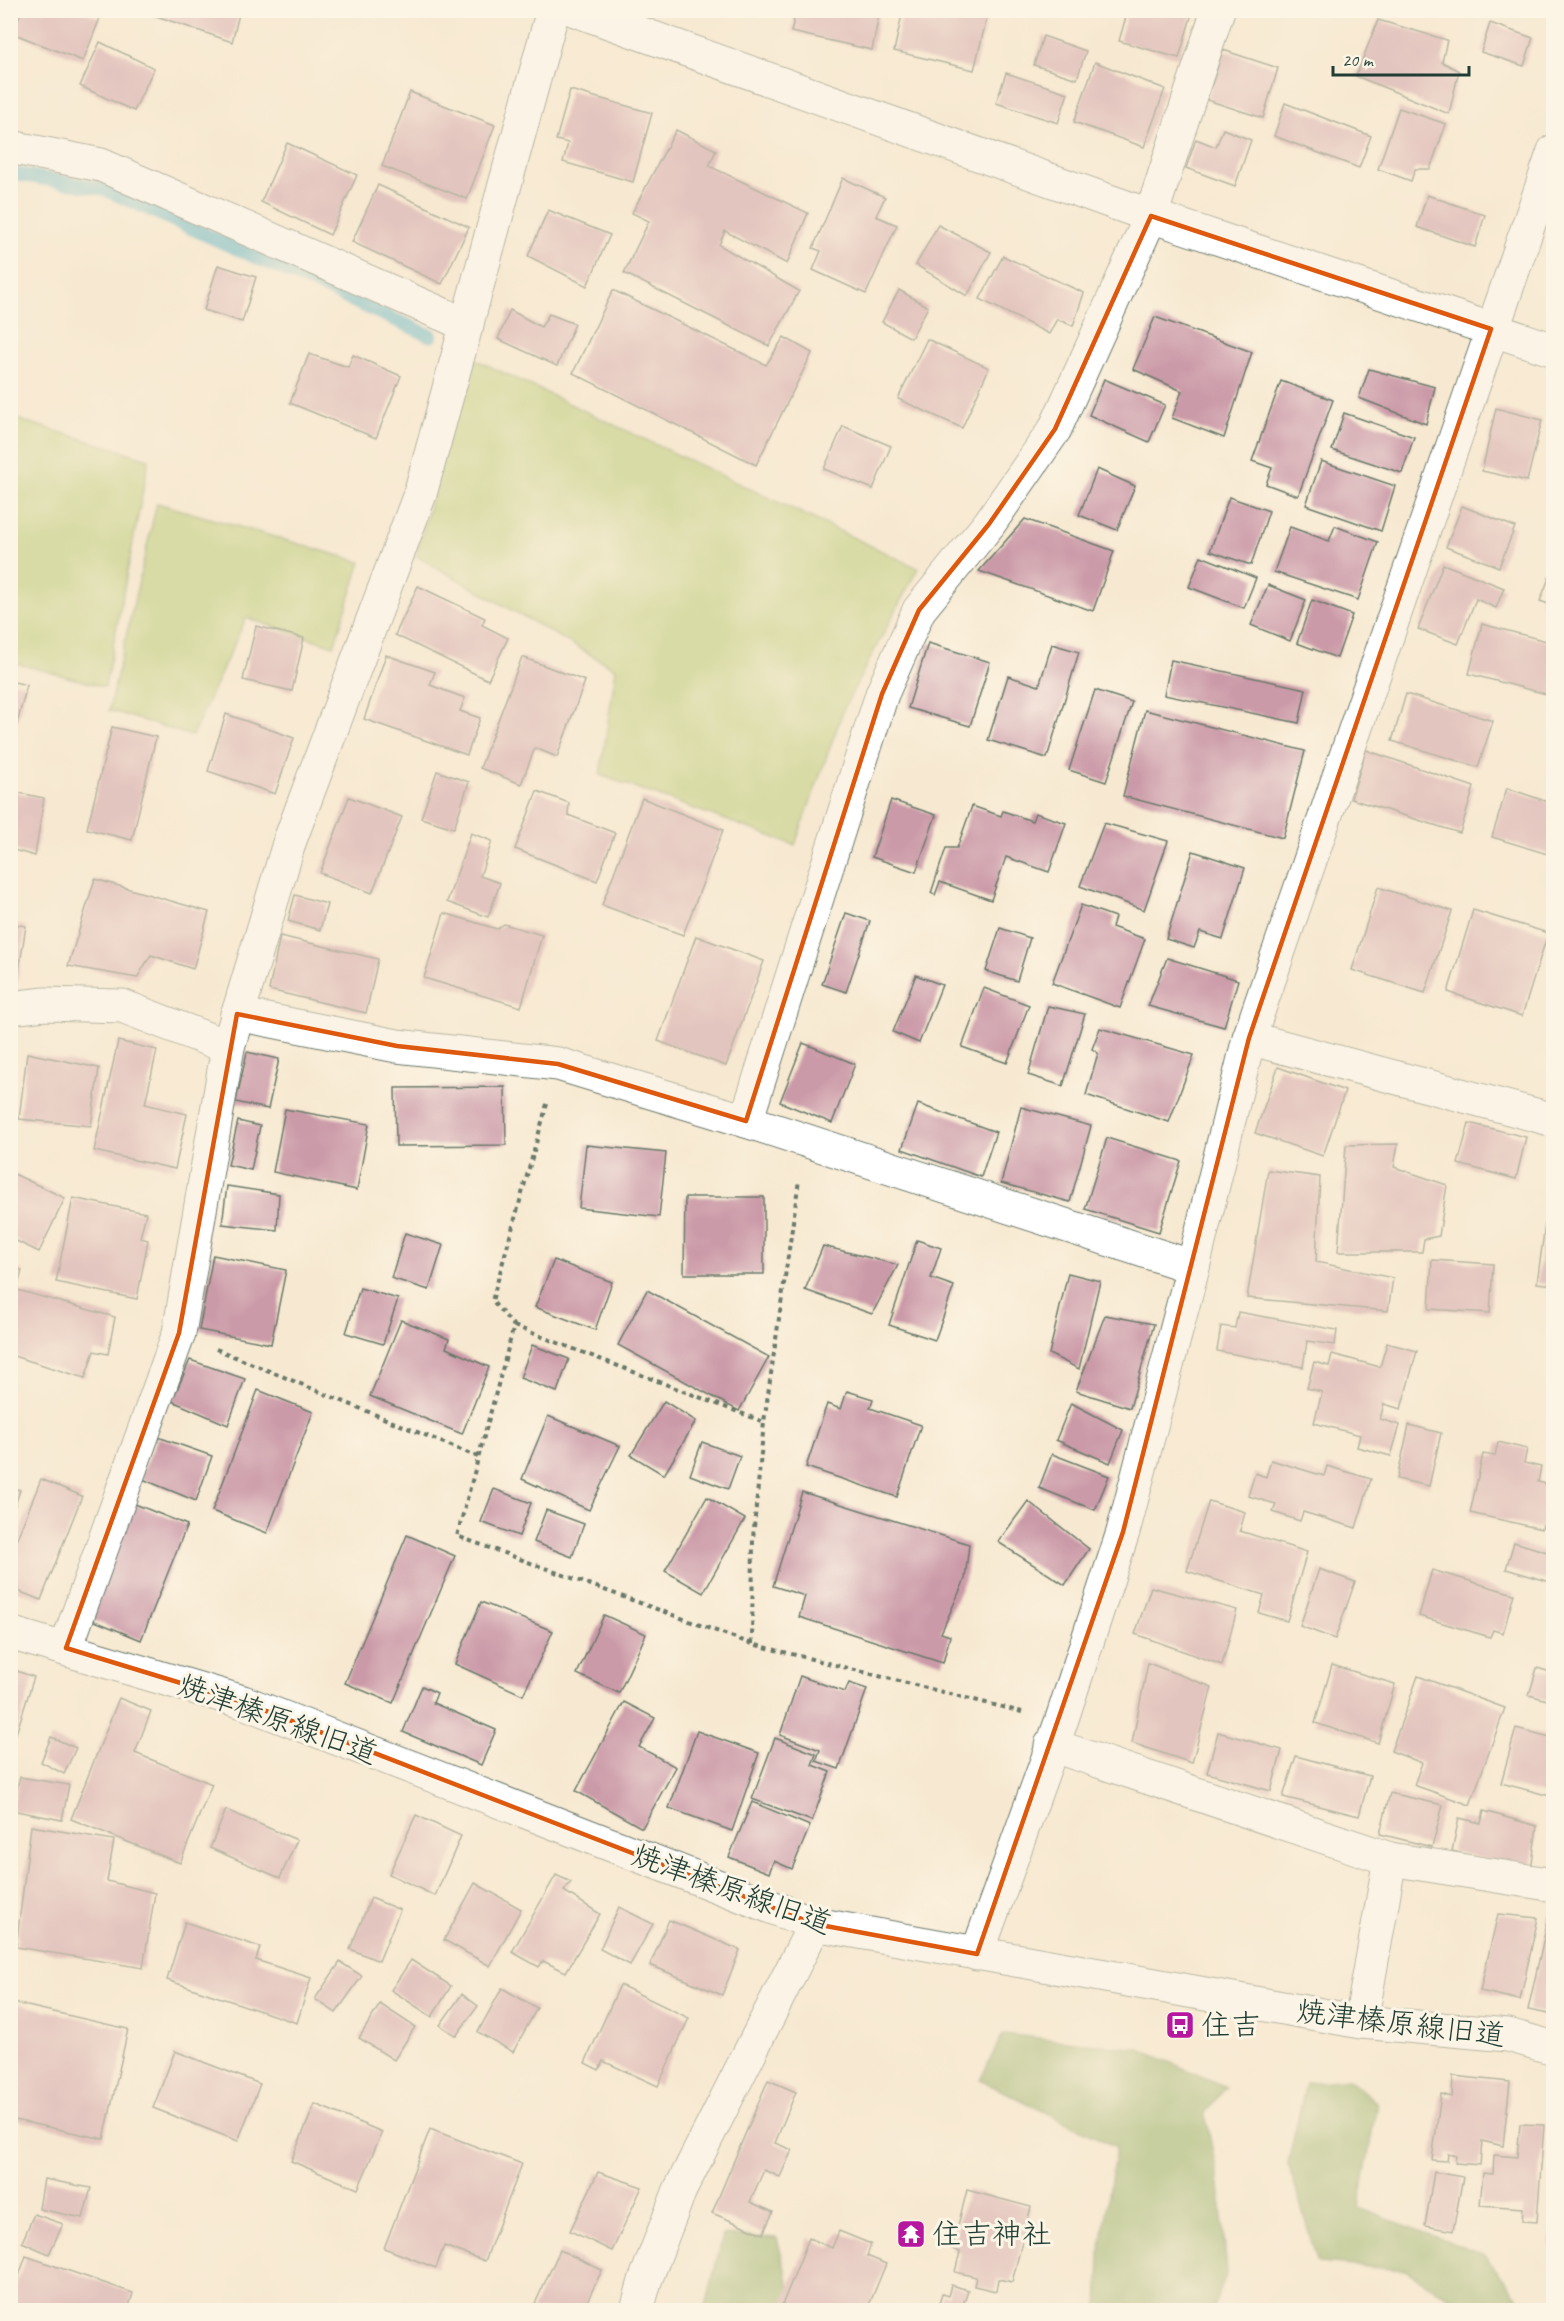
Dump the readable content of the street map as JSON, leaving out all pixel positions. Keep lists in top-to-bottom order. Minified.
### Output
{"streets":{"street":["焼津榛原線旧道"]},"places":{"bus stop":["住吉"],"temple":["住吉神社"]},"scale_bar":"20 m"}
